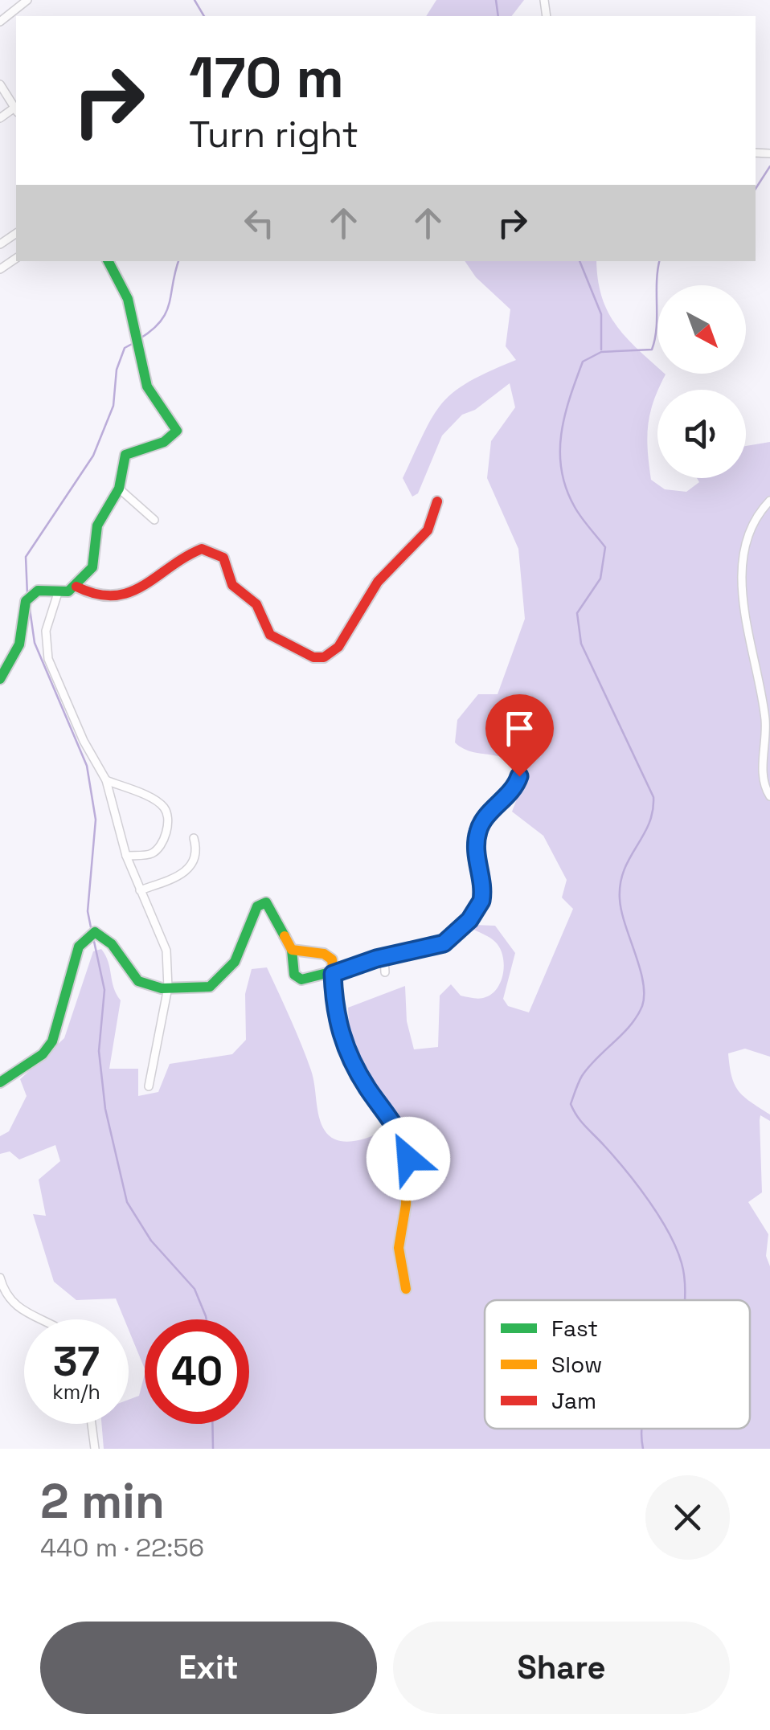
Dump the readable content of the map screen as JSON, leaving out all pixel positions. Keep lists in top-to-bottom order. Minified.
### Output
{"legend":["Fast","Slow","Jam"],"north":"bottom right","page":{"turn":["170 m","Turn right"],"speed":"37 km/h","limit":"40","heading":["2 min","440 m · 22:56"],"buttons":["Exit","Share"]}}
